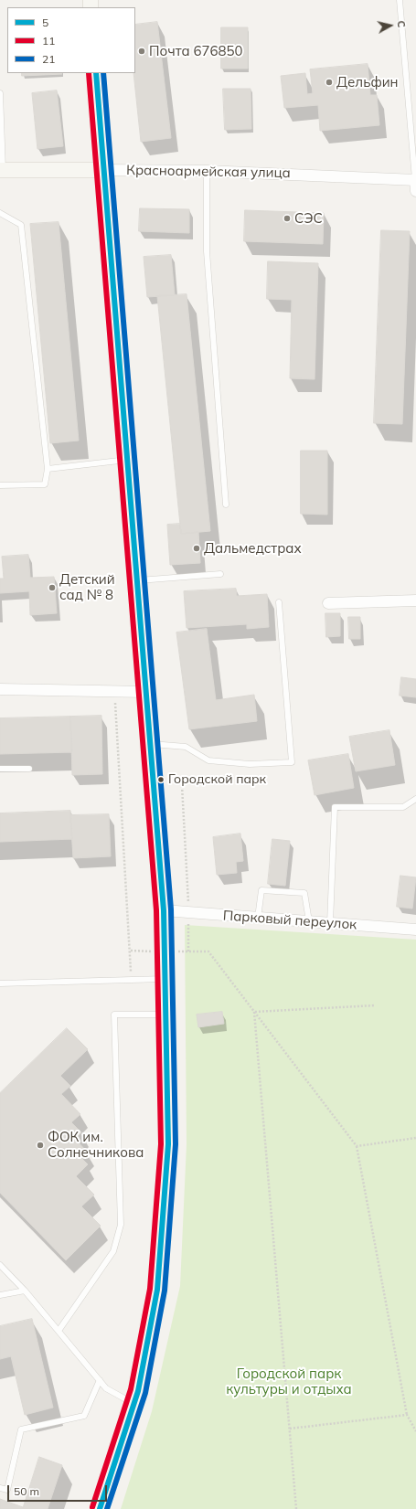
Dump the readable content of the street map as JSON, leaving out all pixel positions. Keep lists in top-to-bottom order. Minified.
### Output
{"streets":{"main road":["Красноармейская улица"],"street":["Парковый переулок"]},"parks":["Городской парк культуры и отдыха"],"places":["Почта 676850","Дельфин","СЭС","Дальмедстрах","Детский сад № 8","Городской парк","ФОК им. Солнечникова"],"lines":["transit line 5","transit line 11","transit line 21"],"legend":["5","11","21"],"scale_bar":"50 m","north":"right"}
